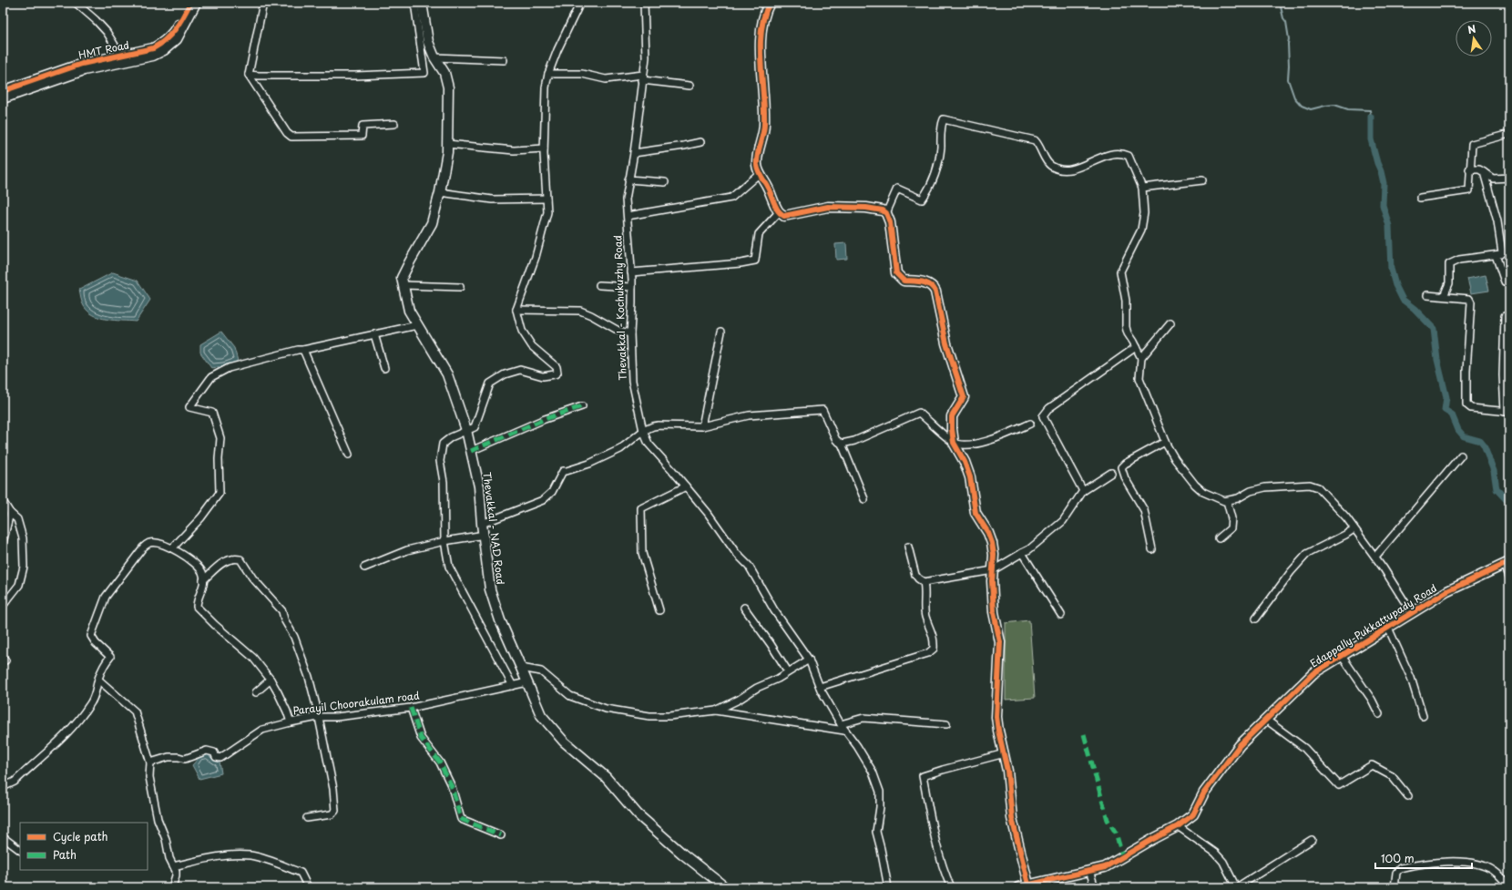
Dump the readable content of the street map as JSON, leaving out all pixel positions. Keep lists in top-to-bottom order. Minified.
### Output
{"streets":{"main road":["HMT Road","Thevakkal - NAD Road","Edappally-Pukkattupady Road"],"street":["Thevakkal - Kochukuzhy Road","Parayil Choorakulam road"]},"crossings":[["Thevakkal - NAD Road","Parayil Choorakulam road"]],"legend":["Cycle path","Path"],"scale_bar":"100 m","north":"top"}
